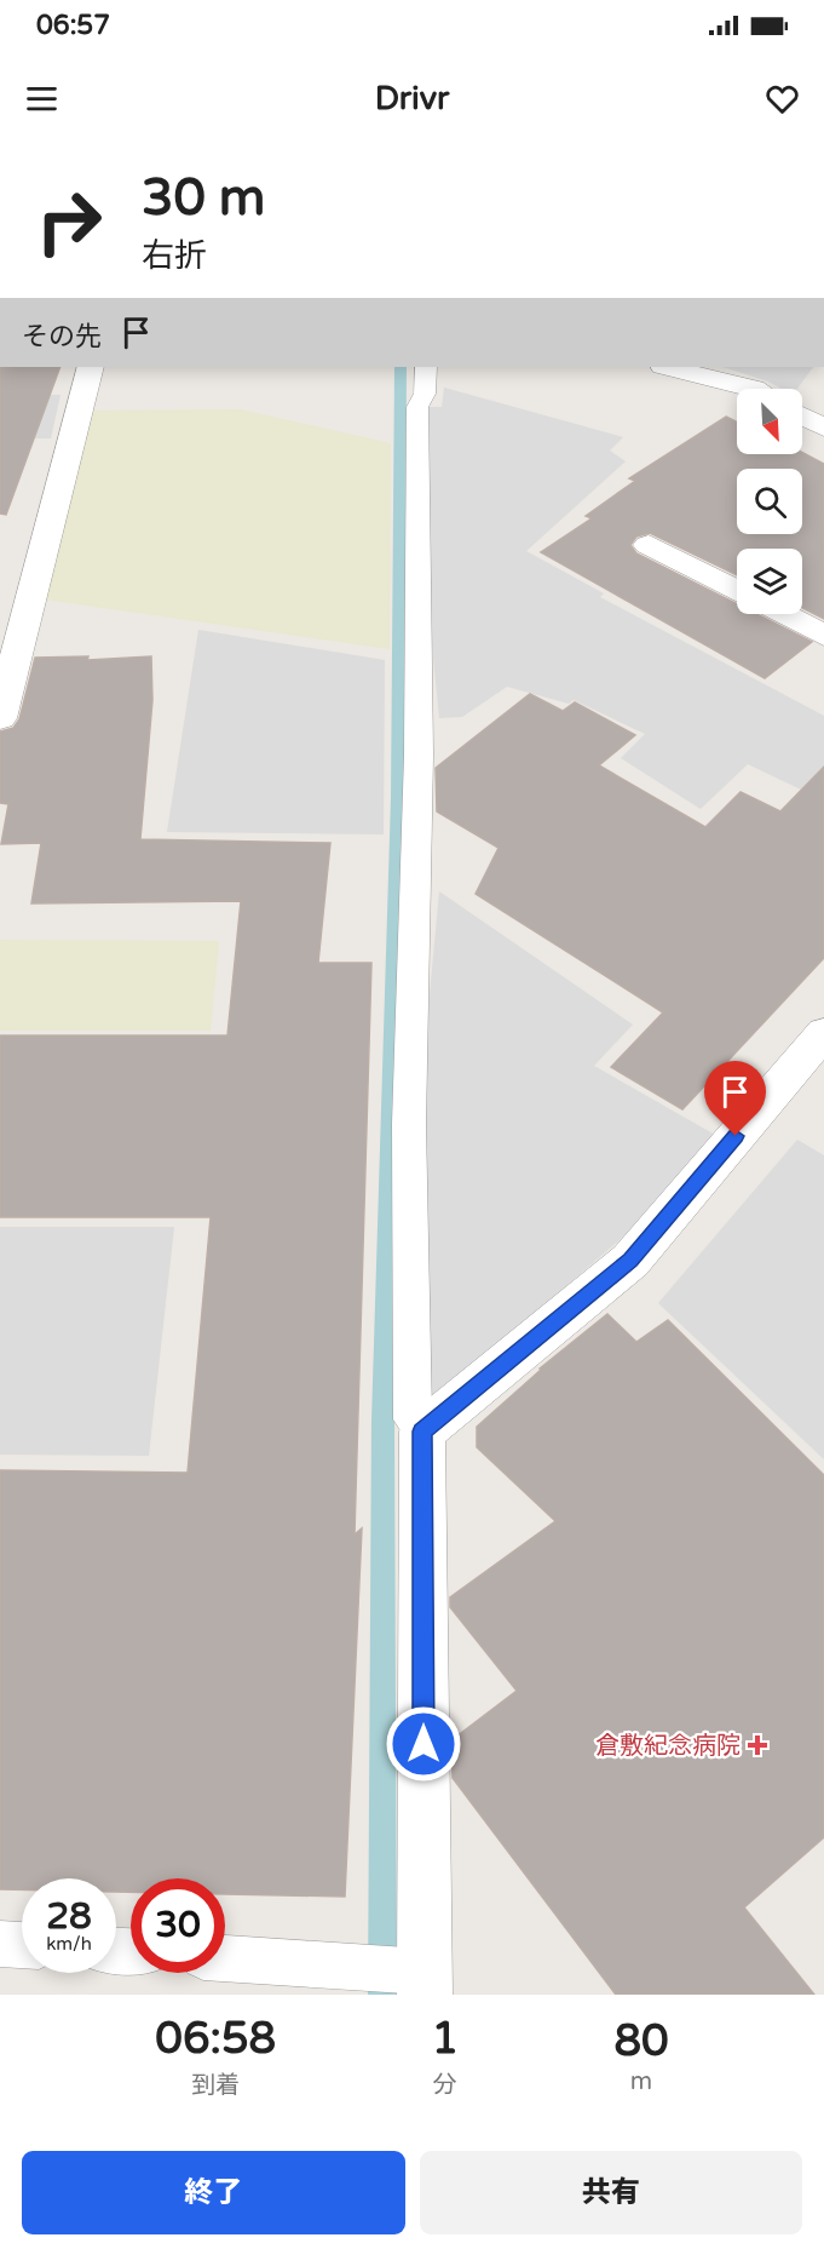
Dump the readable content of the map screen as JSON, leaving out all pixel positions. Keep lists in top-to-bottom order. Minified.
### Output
{"places":{"health":["倉敷紀念病院"]},"north":"bottom right","page":{"status":"06:57","header":"Drivr","turn":["30 m","右折"],"then":"その先","speed":"28 km/h","limit":"30","eta":["06:58","到着","1","分","80","m"],"buttons":["終了","共有"]}}
